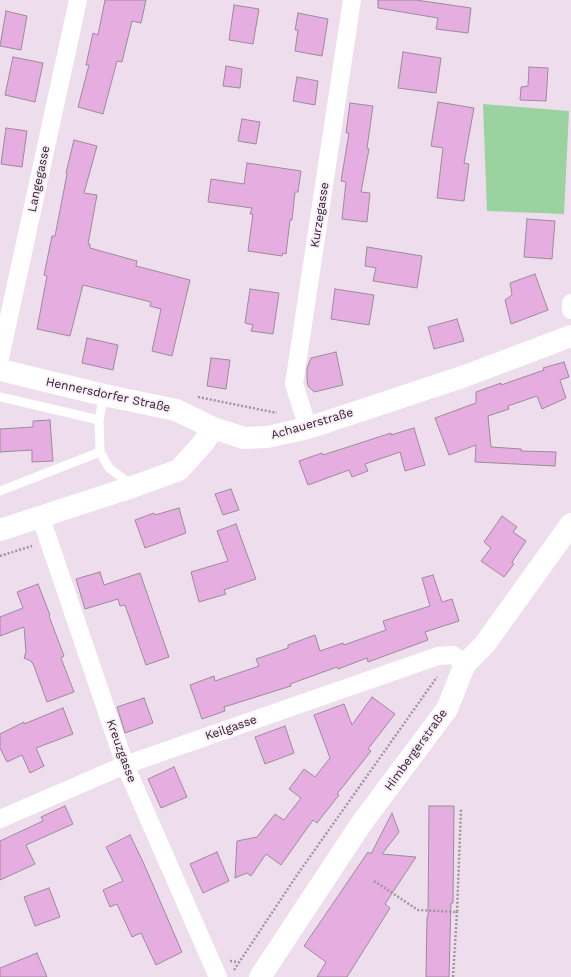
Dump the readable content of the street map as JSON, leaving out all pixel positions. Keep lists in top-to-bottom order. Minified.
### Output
{"streets":{"street":["Langegasse","Kurzegasse","Hennersdorfer Straße","Achauerstraße","Keilgasse","Himbergerstraße","Kreuzgasse"]},"crossings":[["Kurzegasse","Achauerstraße"],["Hennersdorfer Straße","Achauerstraße"],["Keilgasse","Himbergerstraße"],["Keilgasse","Kreuzgasse"]]}
